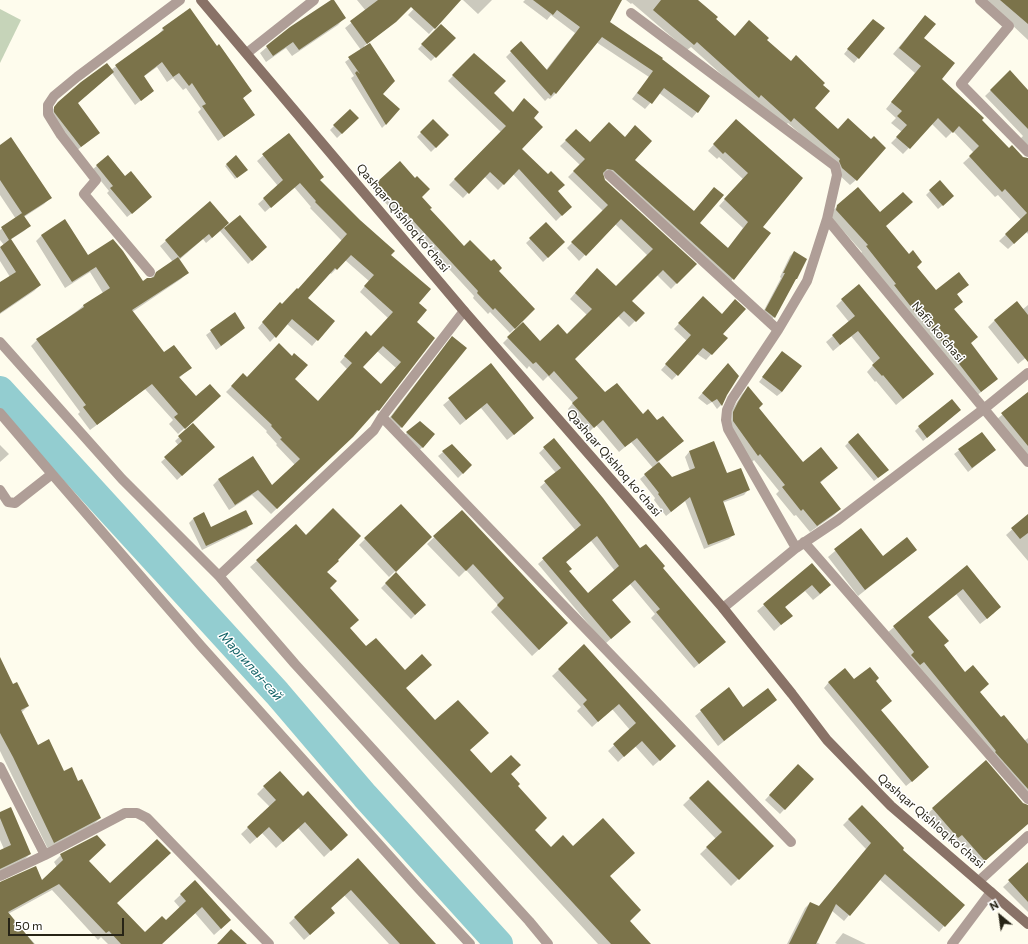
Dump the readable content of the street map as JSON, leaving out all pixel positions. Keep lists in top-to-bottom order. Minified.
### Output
{"streets":{"main road":["Qashqar Qishloq koʻchasi"],"street":["Nafis koʻchasi"]},"water":["Маргилан-сай"],"scale_bar":"50 m","north":"top left"}
